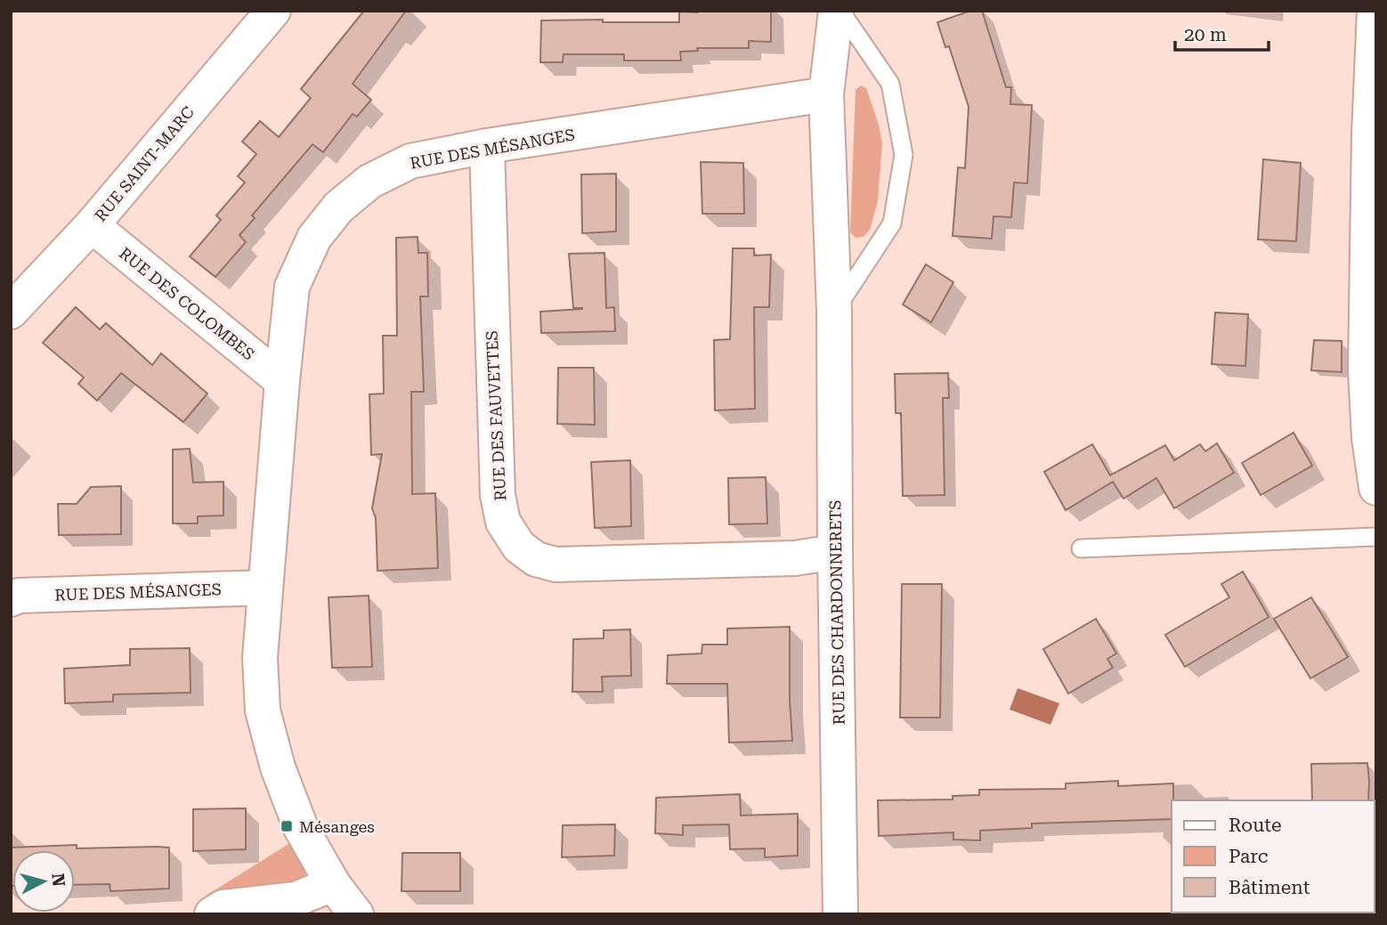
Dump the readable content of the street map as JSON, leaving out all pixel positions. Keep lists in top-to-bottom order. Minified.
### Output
{"streets":{"street":["RUE DES MÉSANGES","RUE SAINT-MARC","RUE DES COLOMBES","RUE DES FAUVETTES","RUE DES CHARDONNERETS"]},"crossings":[["RUE DES MÉSANGES","RUE DES COLOMBES"],["RUE DES MÉSANGES","RUE DES FAUVETTES"],["RUE DES MÉSANGES","RUE DES CHARDONNERETS"],["RUE SAINT-MARC","RUE DES COLOMBES"],["RUE DES FAUVETTES","RUE DES CHARDONNERETS"]],"places":{"transit":["Mésanges"]},"legend":["Route","Parc","Bâtiment"],"scale_bar":"20 m","north":"right"}
